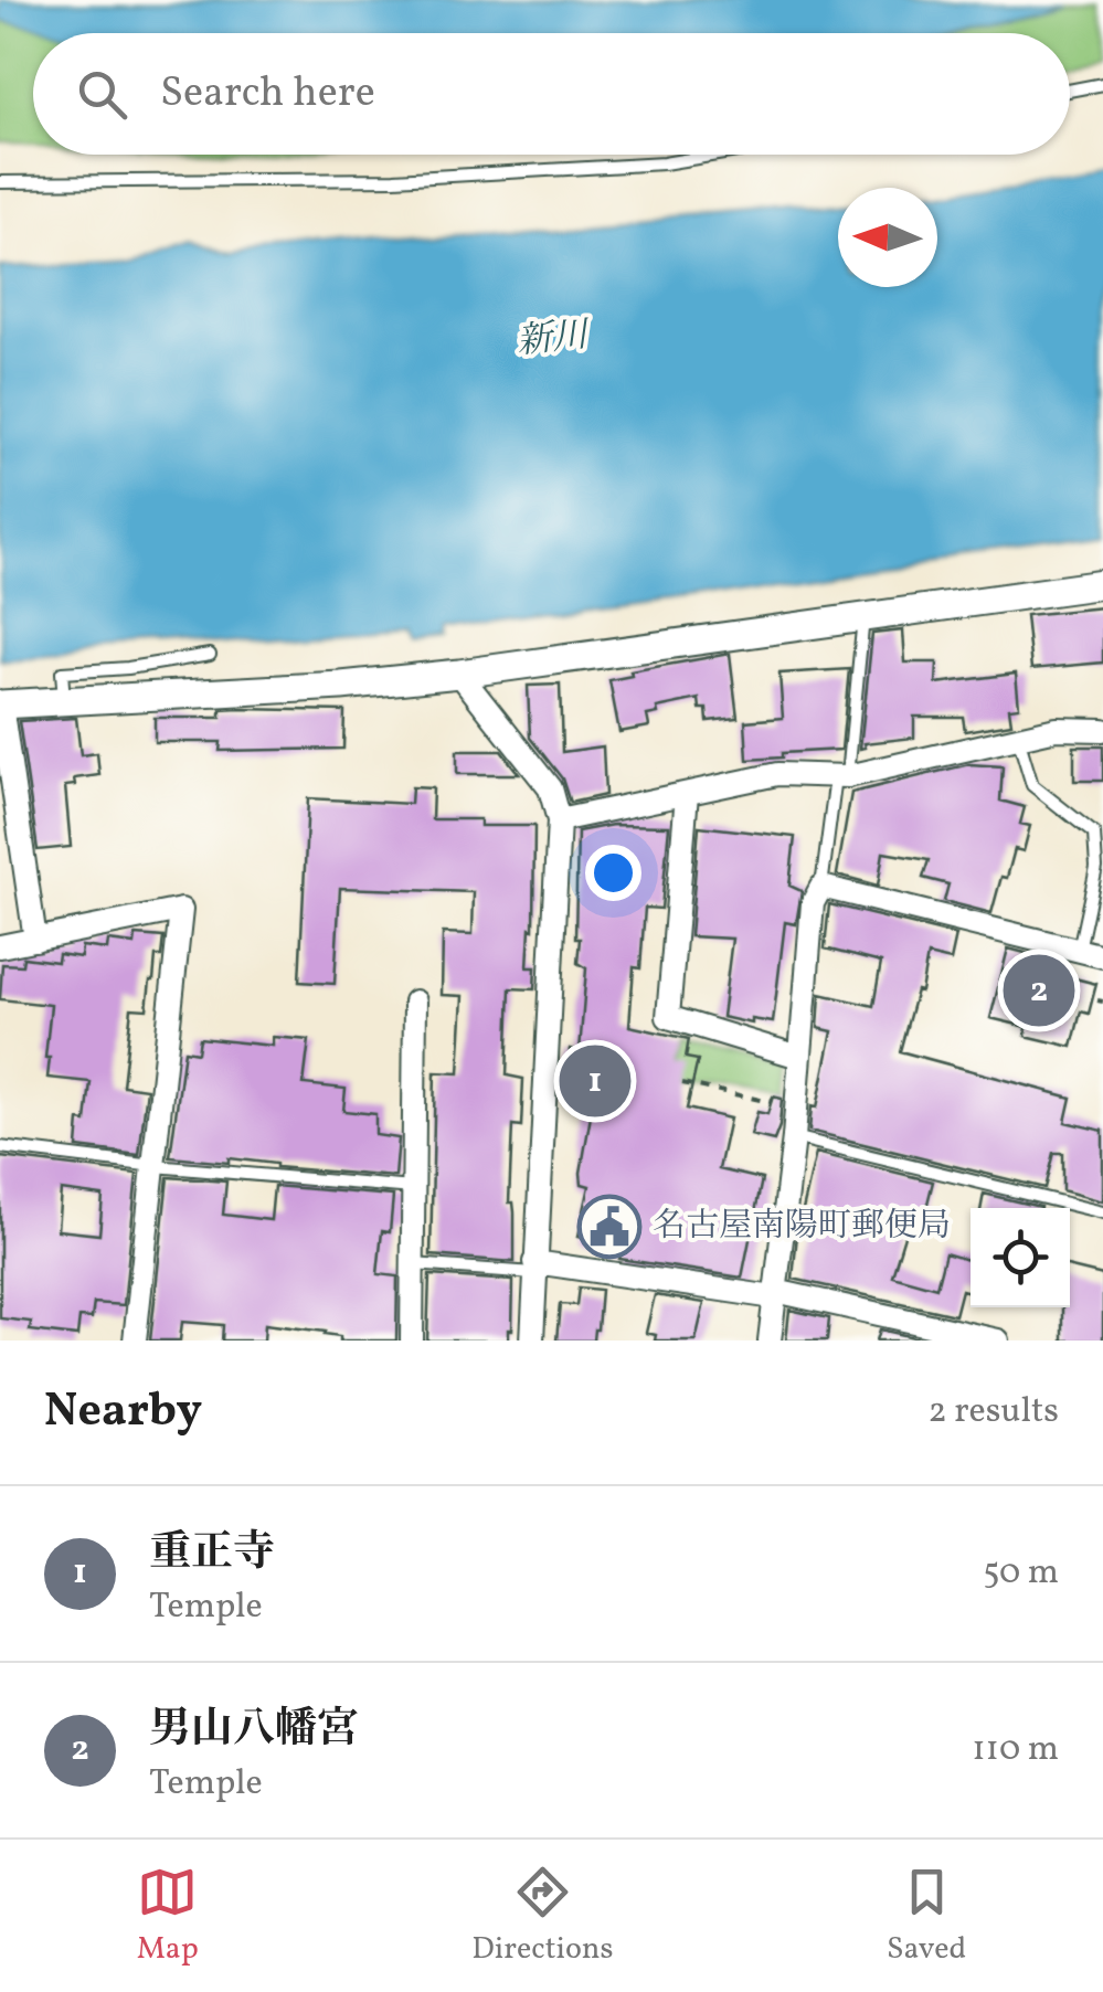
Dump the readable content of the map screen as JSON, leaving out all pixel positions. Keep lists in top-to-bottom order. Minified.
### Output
{"water":["新川"],"places":{"public building":["名古屋南陽町郵便局"]},"north":"left","page":{"search":"Search here","pins":["2","1"],"heading":["Nearby","2 results"],"list":[{"mark":"1","name":"重正寺","note":"Temple","value":"50 m"},{"mark":"2","name":"男山八幡宮","note":"Temple","value":"110 m"}],"nav":["Map","Directions","Saved"]}}
